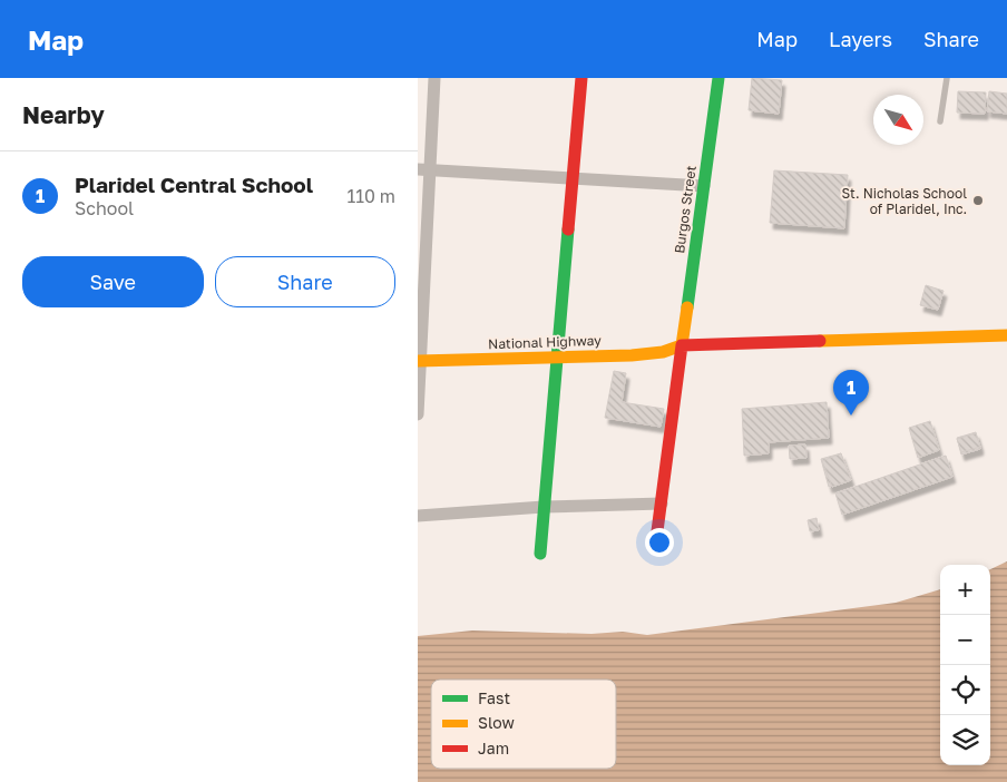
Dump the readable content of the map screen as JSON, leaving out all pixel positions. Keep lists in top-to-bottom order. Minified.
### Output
{"streets":{"street":["Burgos Street","National Highway"]},"crossings":[["Burgos Street","National Highway"]],"places":["St. Nicholas School of Plaridel, Inc."],"legend":["Fast","Slow","Jam"],"north":"bottom right","page":{"header":"Map","nav":["Map","Layers","Share"],"heading":"Nearby","list":[{"mark":"1","name":"Plaridel Central School","note":"School","value":"110 m"}],"buttons":["Save","Share"],"pins":"1","map_buttons":["+","−"]}}
